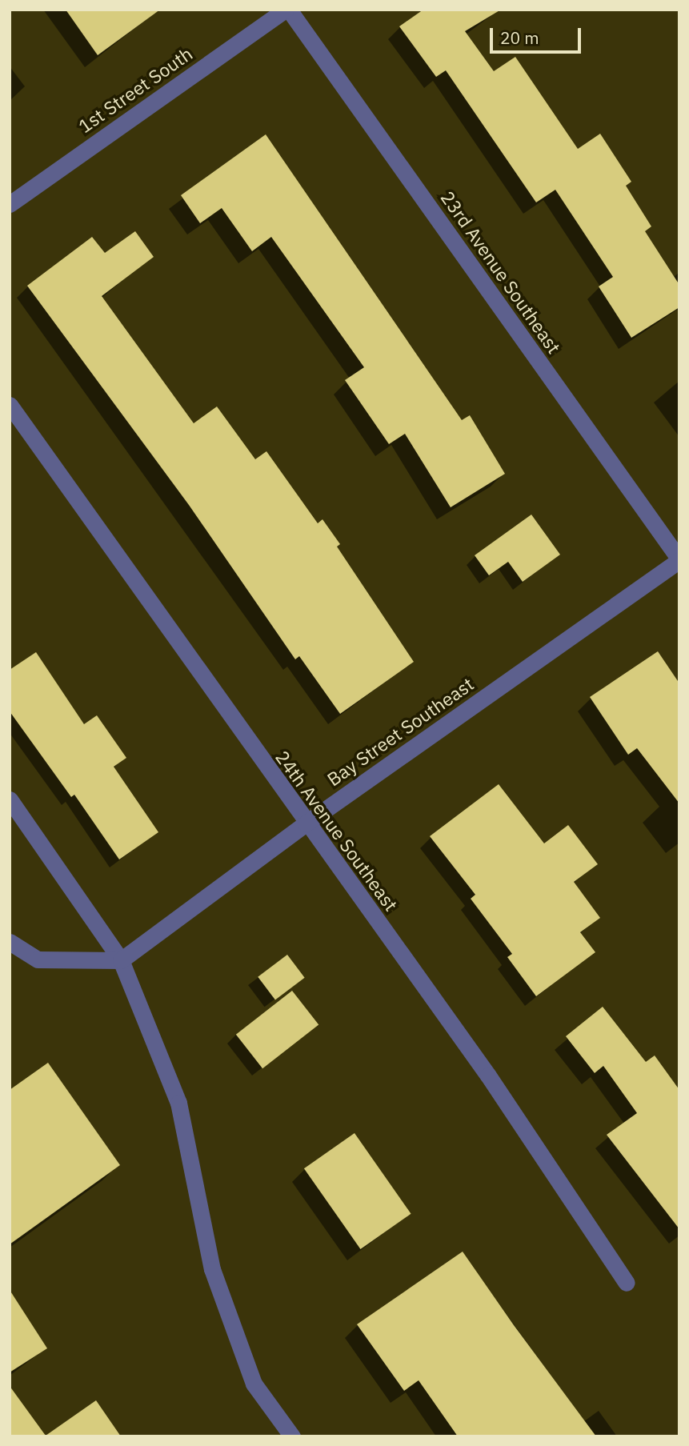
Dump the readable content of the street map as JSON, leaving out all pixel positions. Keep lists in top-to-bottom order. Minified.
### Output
{"streets":{"street":["1st Street South","23rd Avenue Southeast","Bay Street Southeast","24th Avenue Southeast"]},"crossings":[["1st Street South","23rd Avenue Southeast"],["23rd Avenue Southeast","Bay Street Southeast"],["Bay Street Southeast","24th Avenue Southeast"]],"scale_bar":"20 m"}
